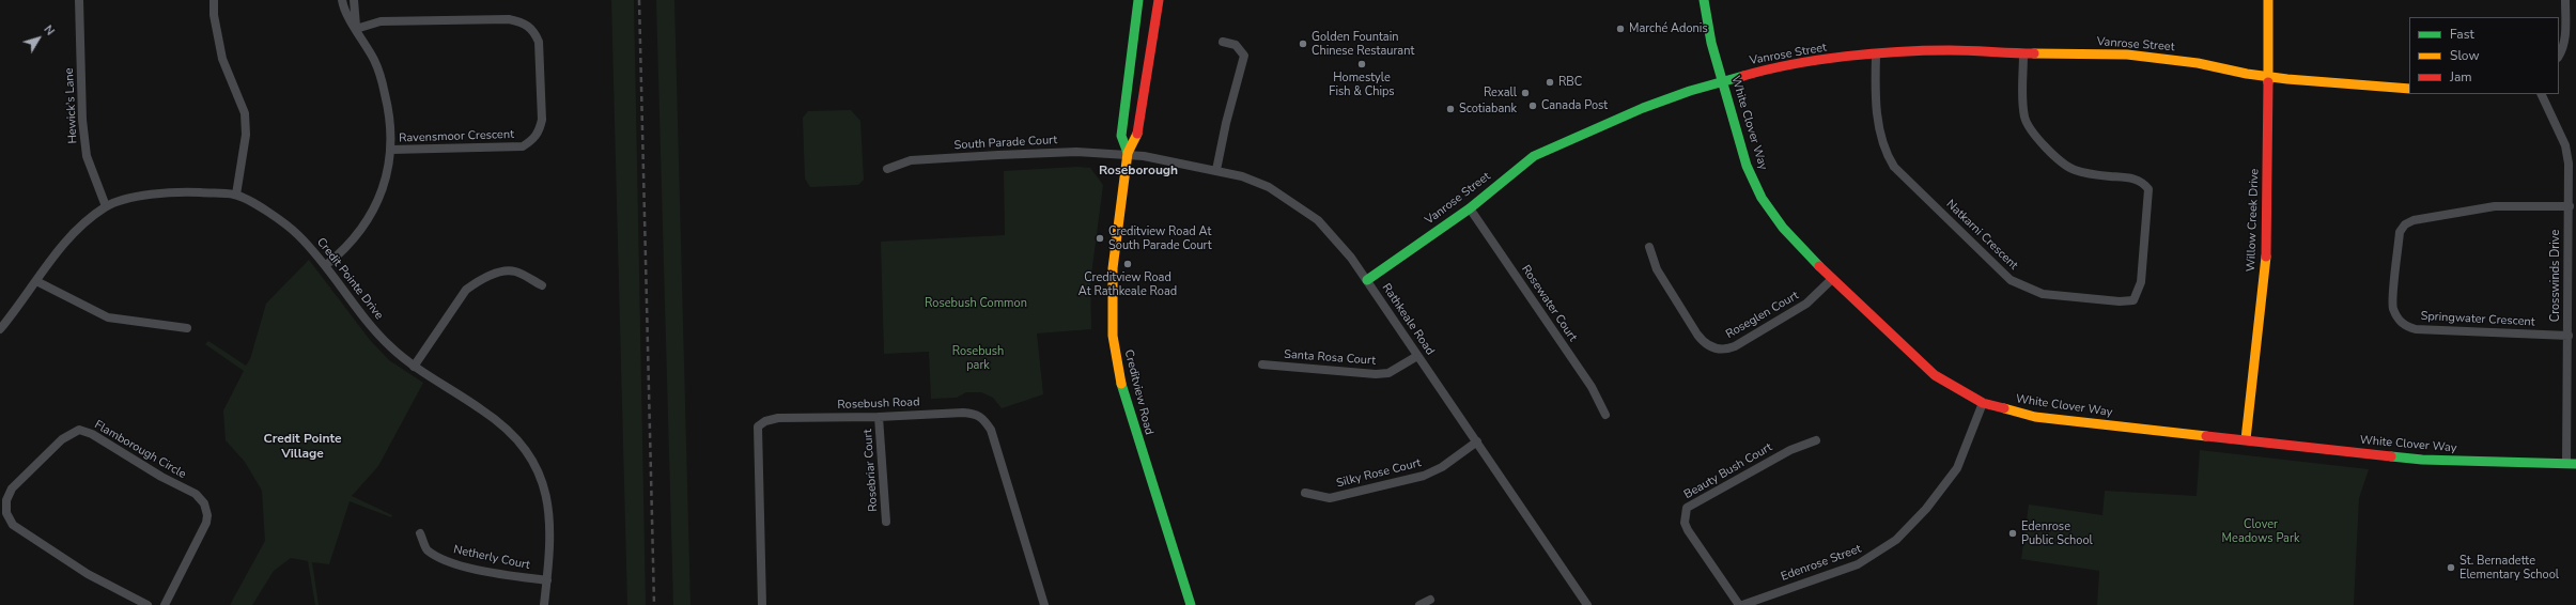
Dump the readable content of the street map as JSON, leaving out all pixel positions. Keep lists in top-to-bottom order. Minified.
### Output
{"streets":{"street":["Vanrose Street","Hewick's Lane","White Clover Way","Ravensmoor Crescent","South Parade Court","Willow Creek Drive","Natkarni Crescent","Crosswinds Drive","Credit Pointe Drive","Rosewater Court","Roseglen Court","Rathkeale Road","Springwater Crescent","Santa Rosa Court","Creditview Road","Rosebush Road","Flamborough Circle","Rosebriar Court","Beauty Bush Court","Silky Rose Court","Netherly Court","Edenrose Street"]},"crossings":[["Vanrose Street","White Clover Way"],["Vanrose Street","Willow Creek Drive"],["Vanrose Street","Natkarni Crescent"],["Vanrose Street","Rosewater Court"],["Vanrose Street","Rathkeale Road"],["Hewick's Lane","Credit Pointe Drive"],["White Clover Way","Willow Creek Drive"],["White Clover Way","Crosswinds Drive"],["White Clover Way","Roseglen Court"],["White Clover Way","Edenrose Street"],["South Parade Court","Rathkeale Road"],["South Parade Court","Creditview Road"],["Crosswinds Drive","Springwater Crescent"],["Credit Pointe Drive","Netherly Court"],["Rathkeale Road","Santa Rosa Court"],["Rathkeale Road","Creditview Road"],["Rathkeale Road","Silky Rose Court"],["Rosebush Road","Rosebriar Court"]],"districts":["Roseborough","Credit Pointe Village"],"parks":["Rosebush Common","Rosebush park","Clover Meadows Park"],"places":["Marché Adonis","Golden Fountain Chinese Restaurant","Homestyle Fish & Chips","RBC","Rexall","Canada Post","Scotiabank","Creditview Road At South Parade Court","Creditview Road At Rathkeale Road","Edenrose Public School","St. Bernadette Elementary School"],"legend":["Fast","Slow","Jam"],"north":"top right"}
